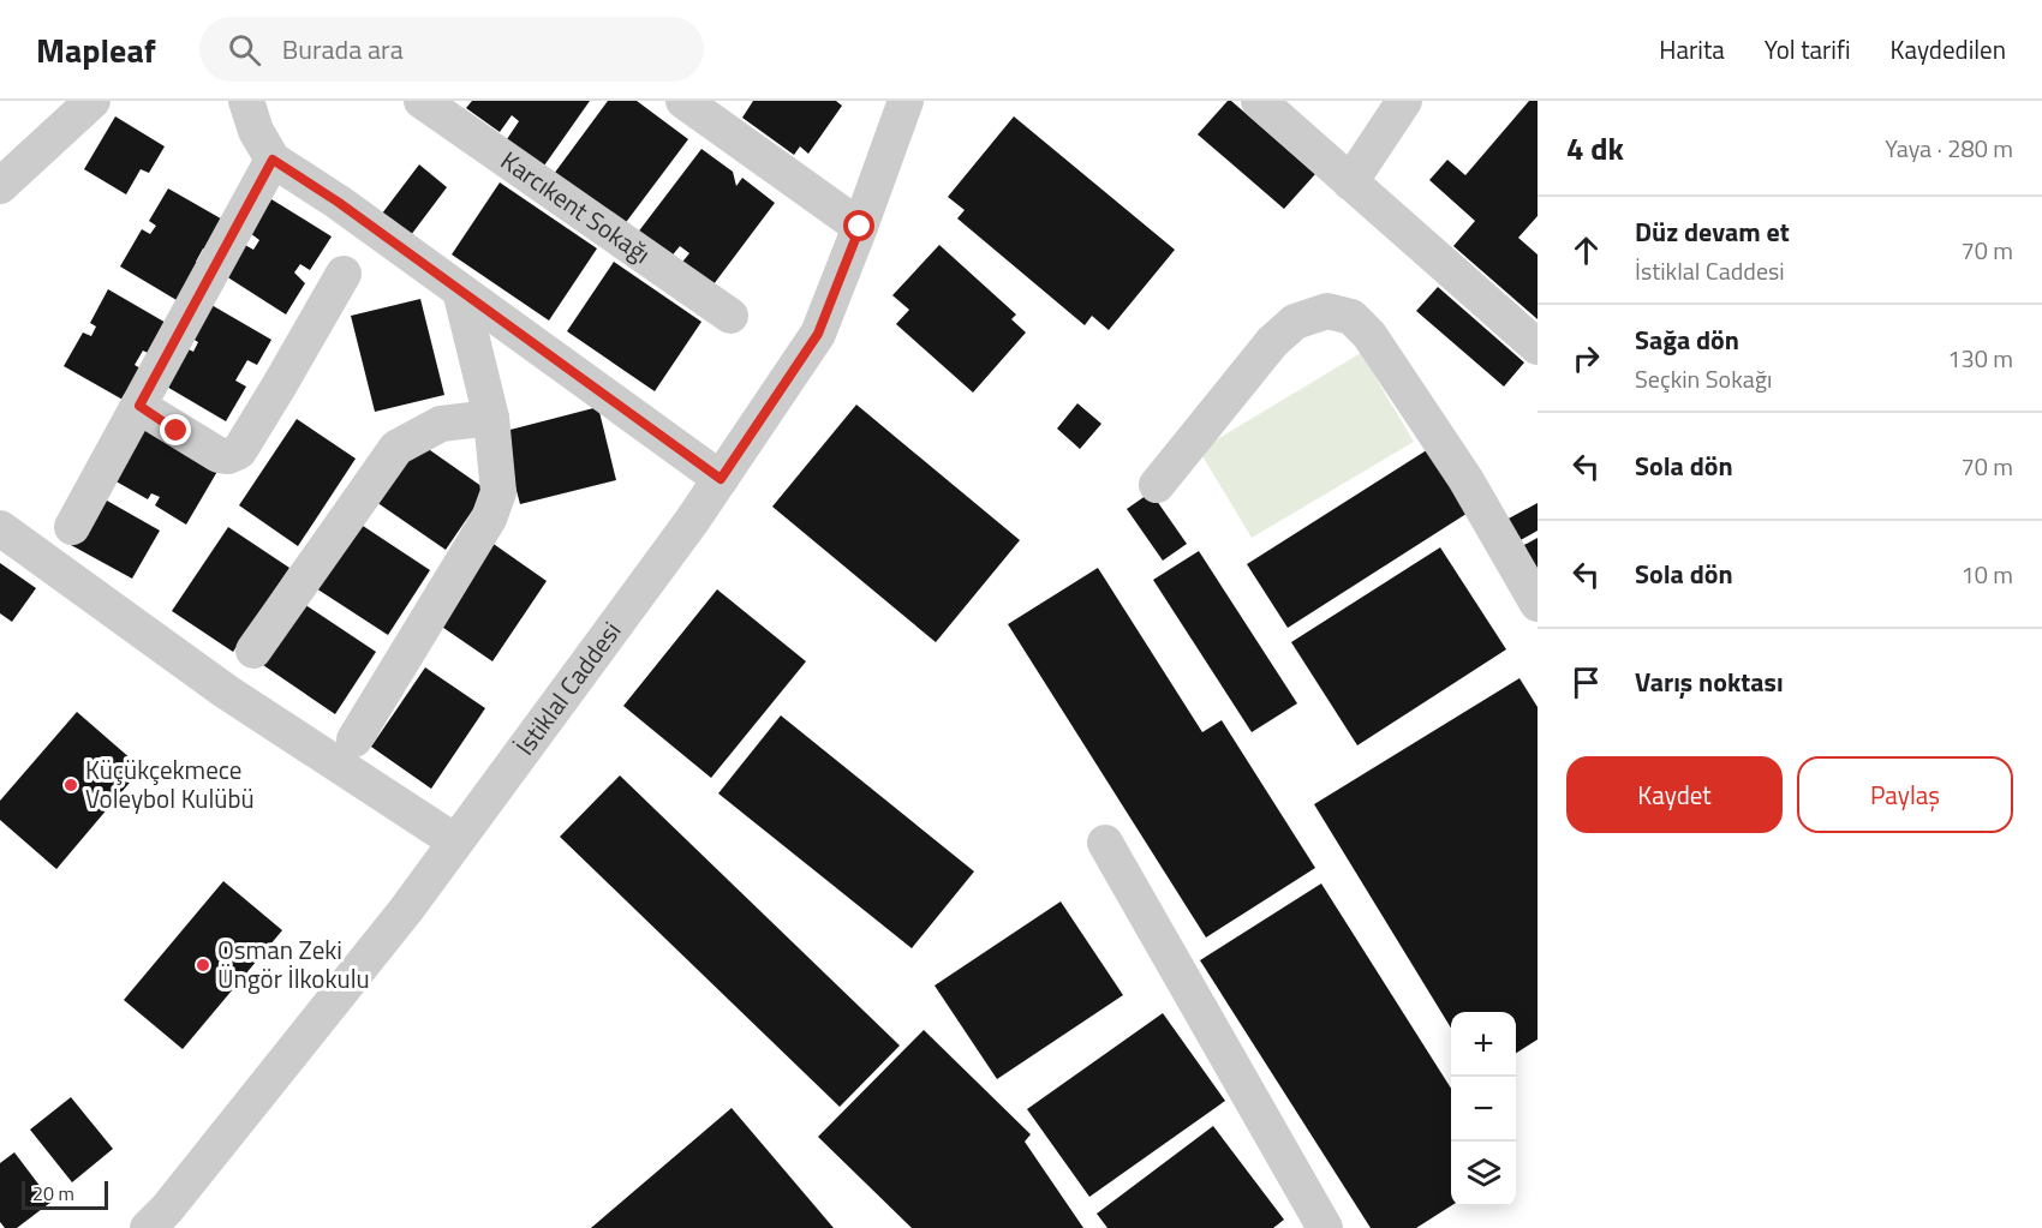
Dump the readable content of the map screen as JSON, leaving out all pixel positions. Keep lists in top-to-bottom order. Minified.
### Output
{"streets":{"street":["Karcıkent Sokağı","İstiklal Caddesi"]},"places":["Küçükçekmece Voleybol Kulübü","Osman Zeki Üngör İlkokulu"],"scale_bar":"20 m","page":{"header":"Mapleaf","search":"Burada ara","nav":["Harita","Yol tarifi","Kaydedilen"],"heading":["4 dk","Yaya · 280 m"],"list":[["Düz devam et","İstiklal Caddesi","70 m"],["Sağa dön","Seçkin Sokağı","130 m"],["Sola dön","70 m"],["Sola dön","10 m"],"Varış noktası"],"buttons":["Kaydet","Paylaş"],"map_buttons":["+","−"],"scale":"20 m"}}
